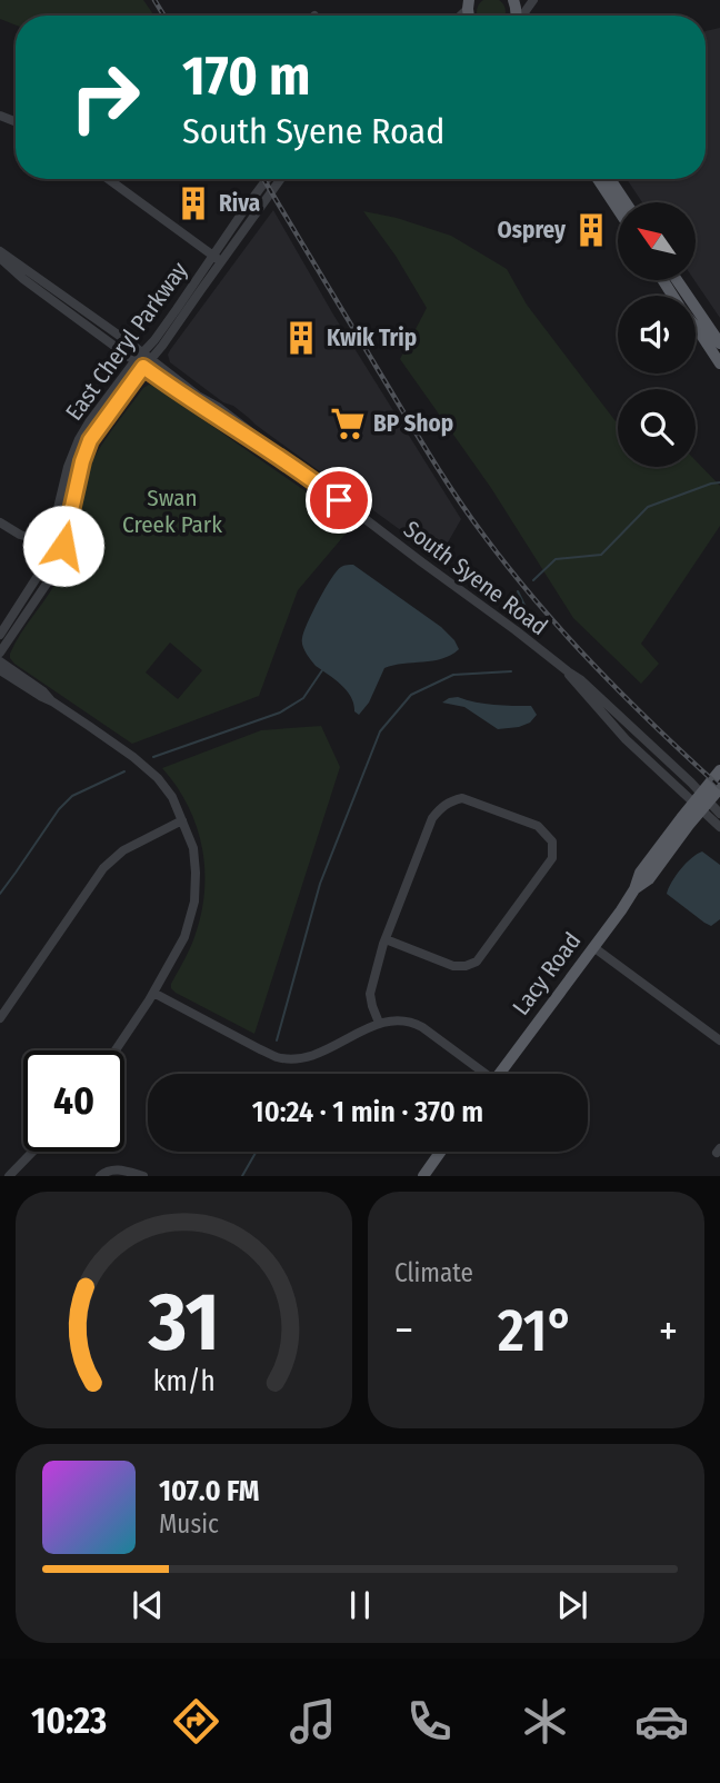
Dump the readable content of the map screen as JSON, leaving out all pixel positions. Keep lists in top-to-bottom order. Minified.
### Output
{"streets":{"main road":["Lacy Road"],"street":["East Cheryl Parkway","South Syene Road"]},"crossings":[["East Cheryl Parkway","South Syene Road"],["South Syene Road","Lacy Road"]],"parks":["Swan Creek Park"],"places":{"building":["Riva","Osprey","Kwik Trip"],"supermarket":["BP Shop"]},"north":"top left","page":{"turn":["170 m","South Syene Road"],"limit":"40","trip":"10:24 · 1 min · 370 m","tile":"Climate","heat":["−","21°","+"],"song":["107.0 FM","Music"],"tabs":"10:23","gauge":["31","km/h"]}}
